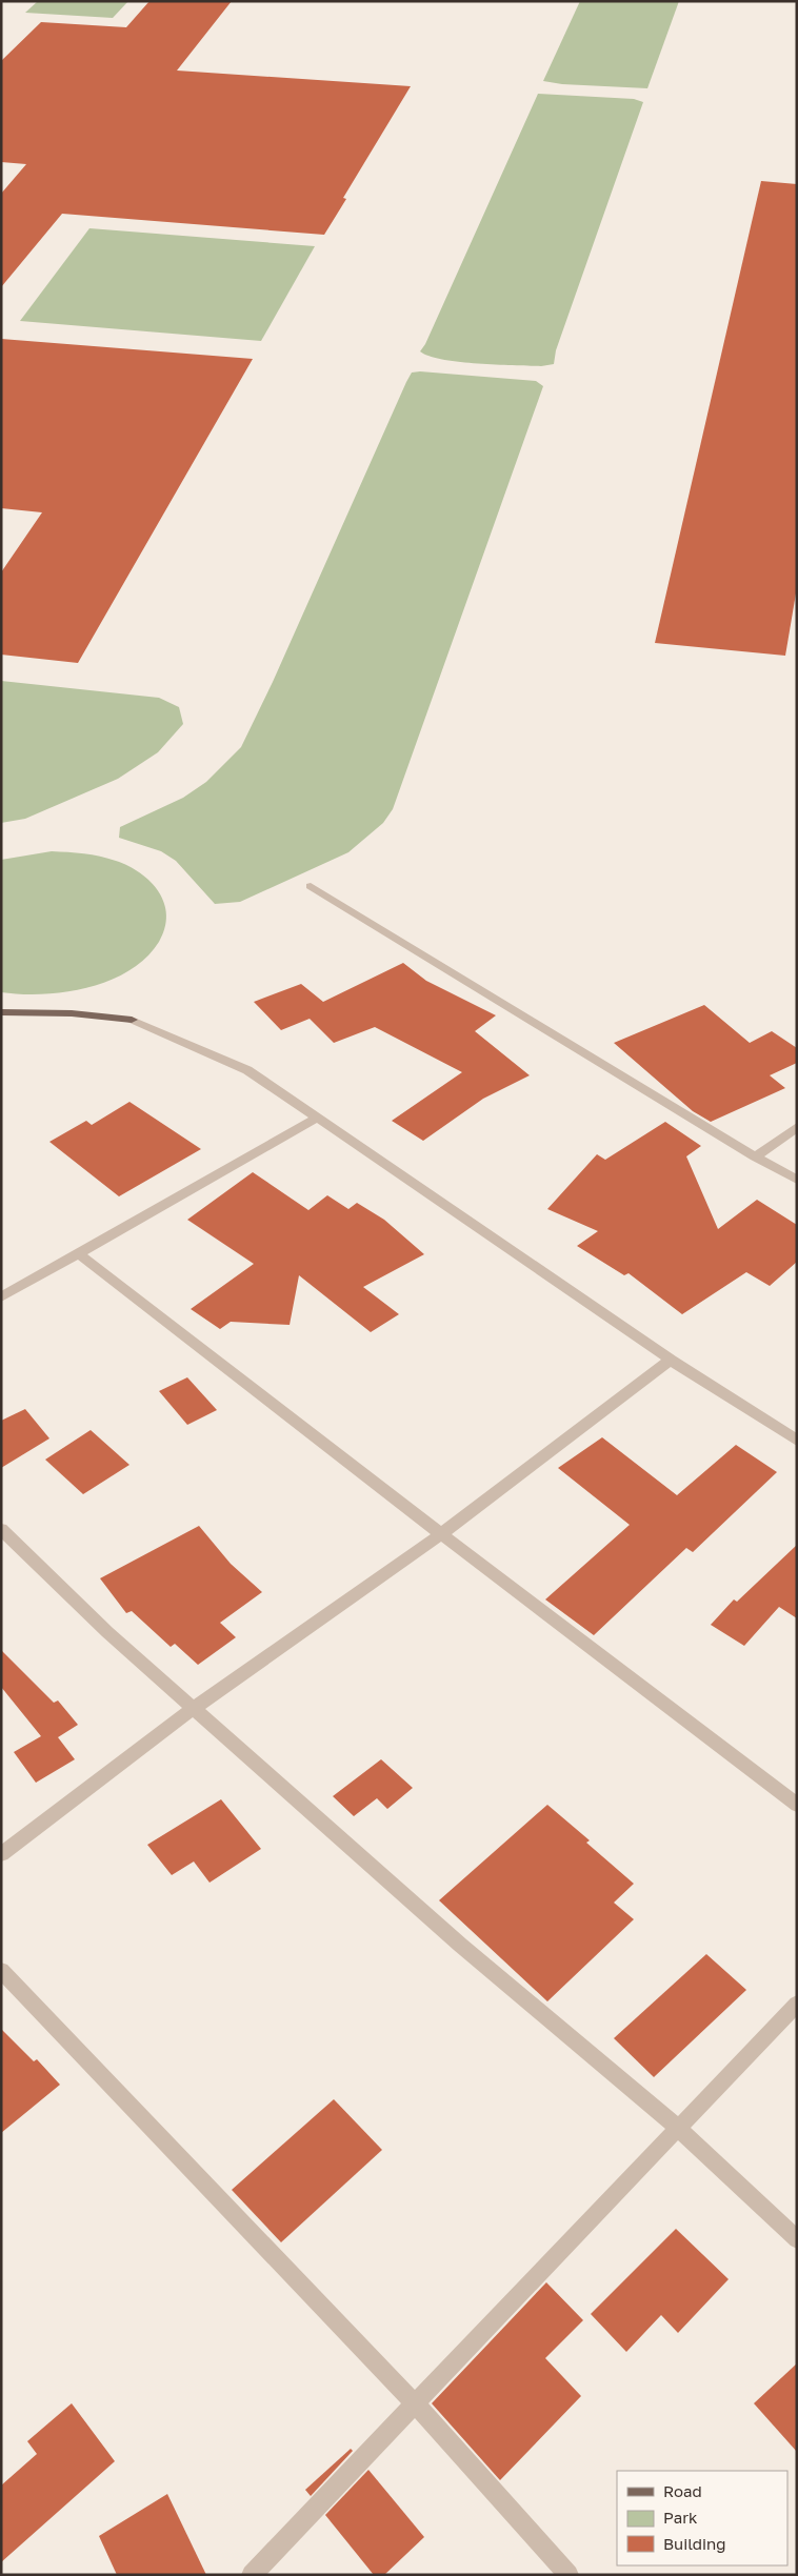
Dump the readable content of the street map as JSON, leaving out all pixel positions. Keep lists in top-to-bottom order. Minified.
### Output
{"legend":["Road","Park","Building"]}
